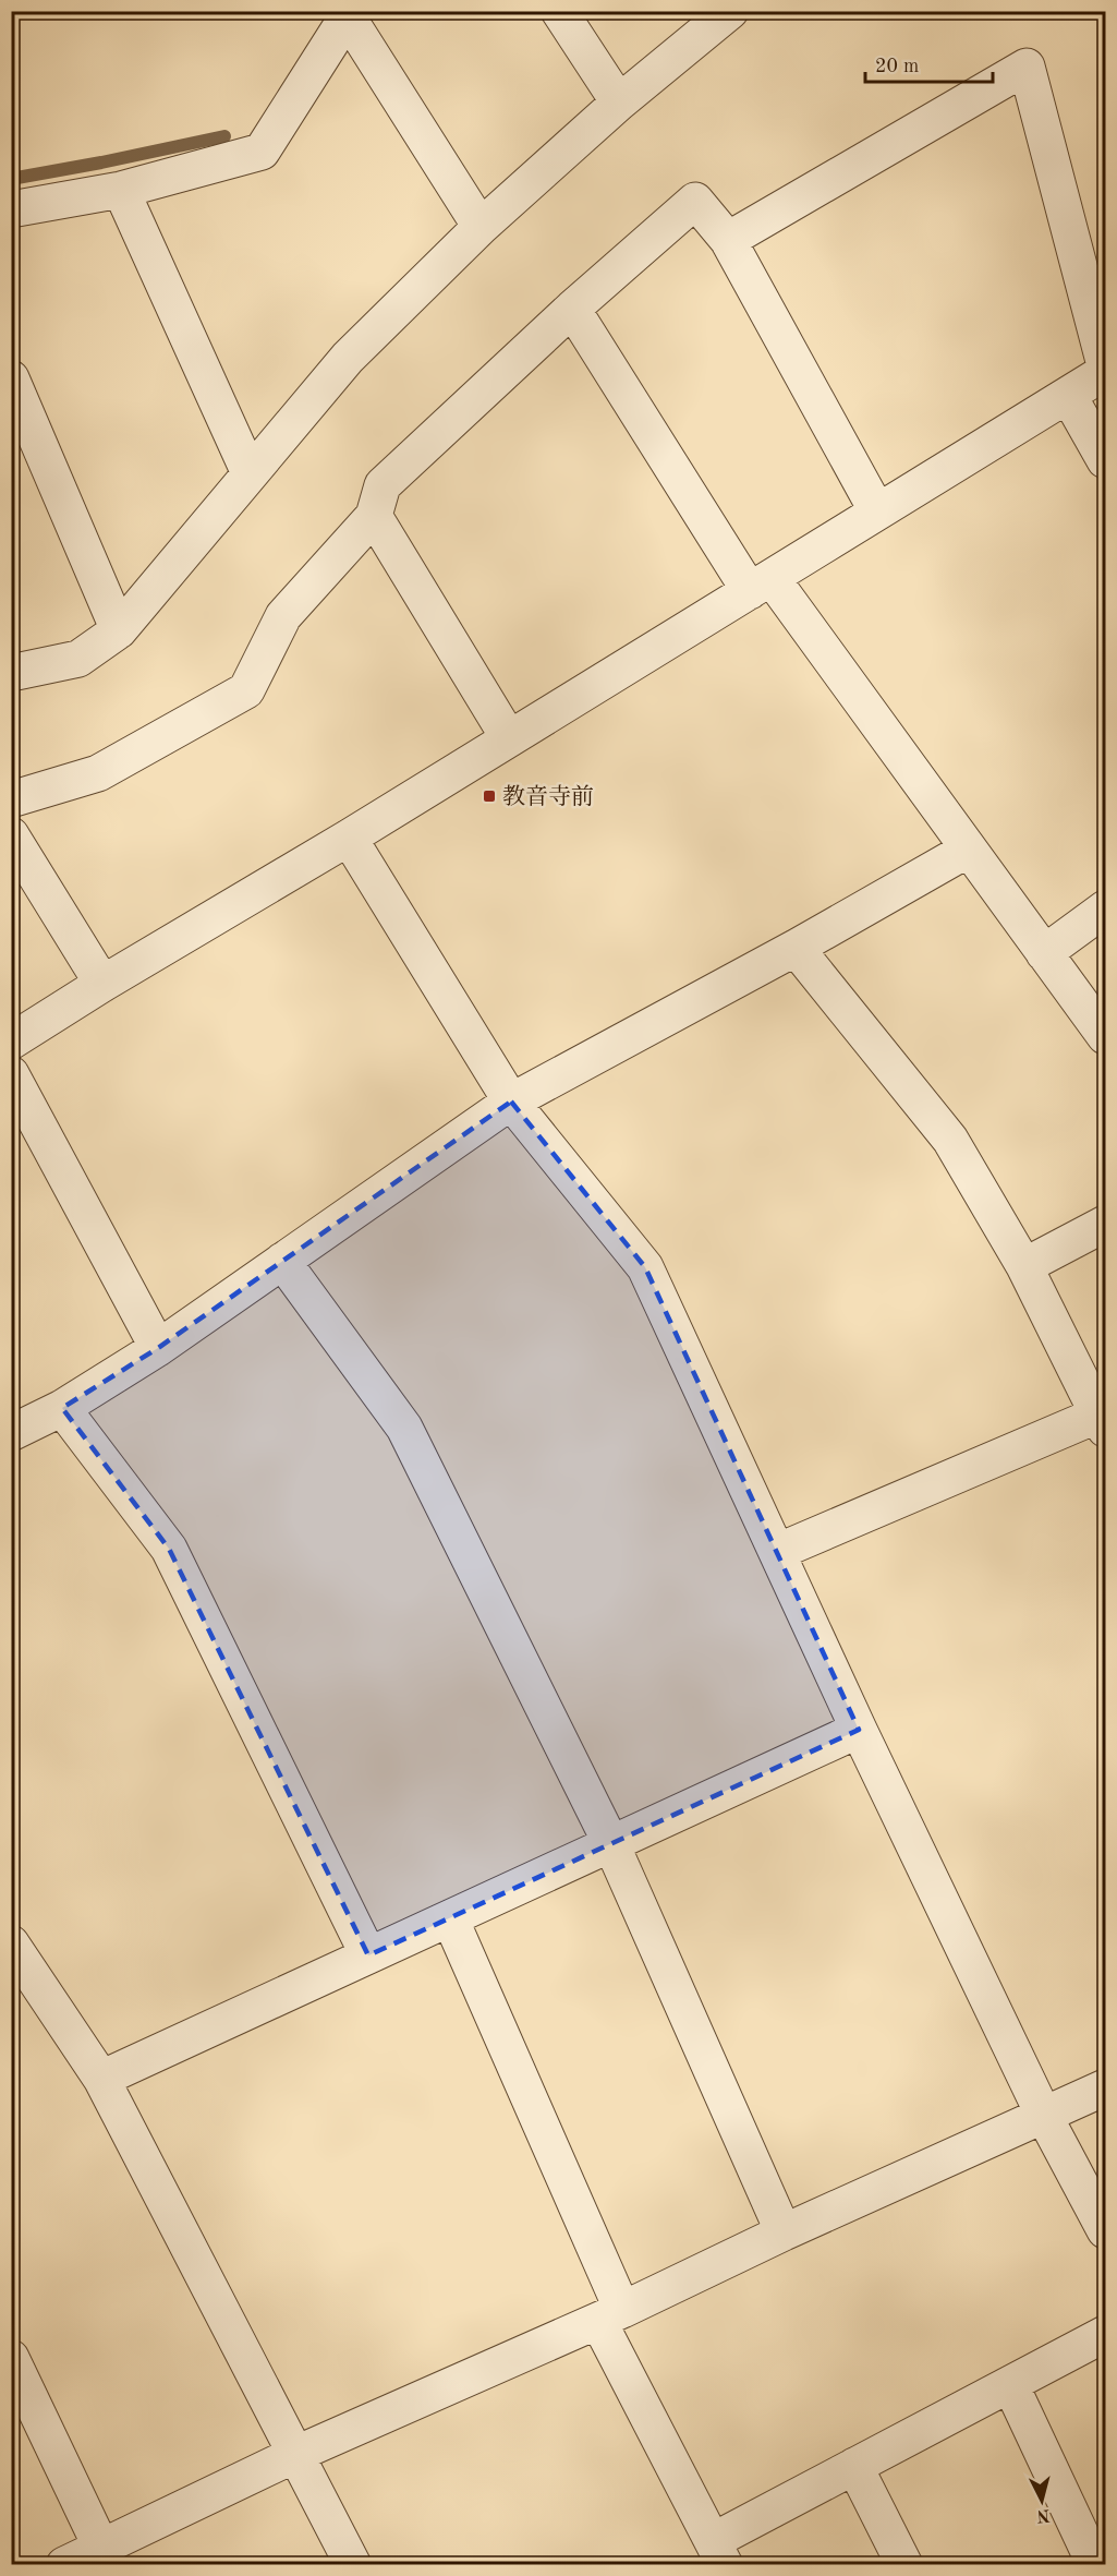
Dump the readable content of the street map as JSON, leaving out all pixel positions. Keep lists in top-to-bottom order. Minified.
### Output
{"places":{"transit":["教音寺前"]},"scale_bar":"20 m","north":"bottom"}
